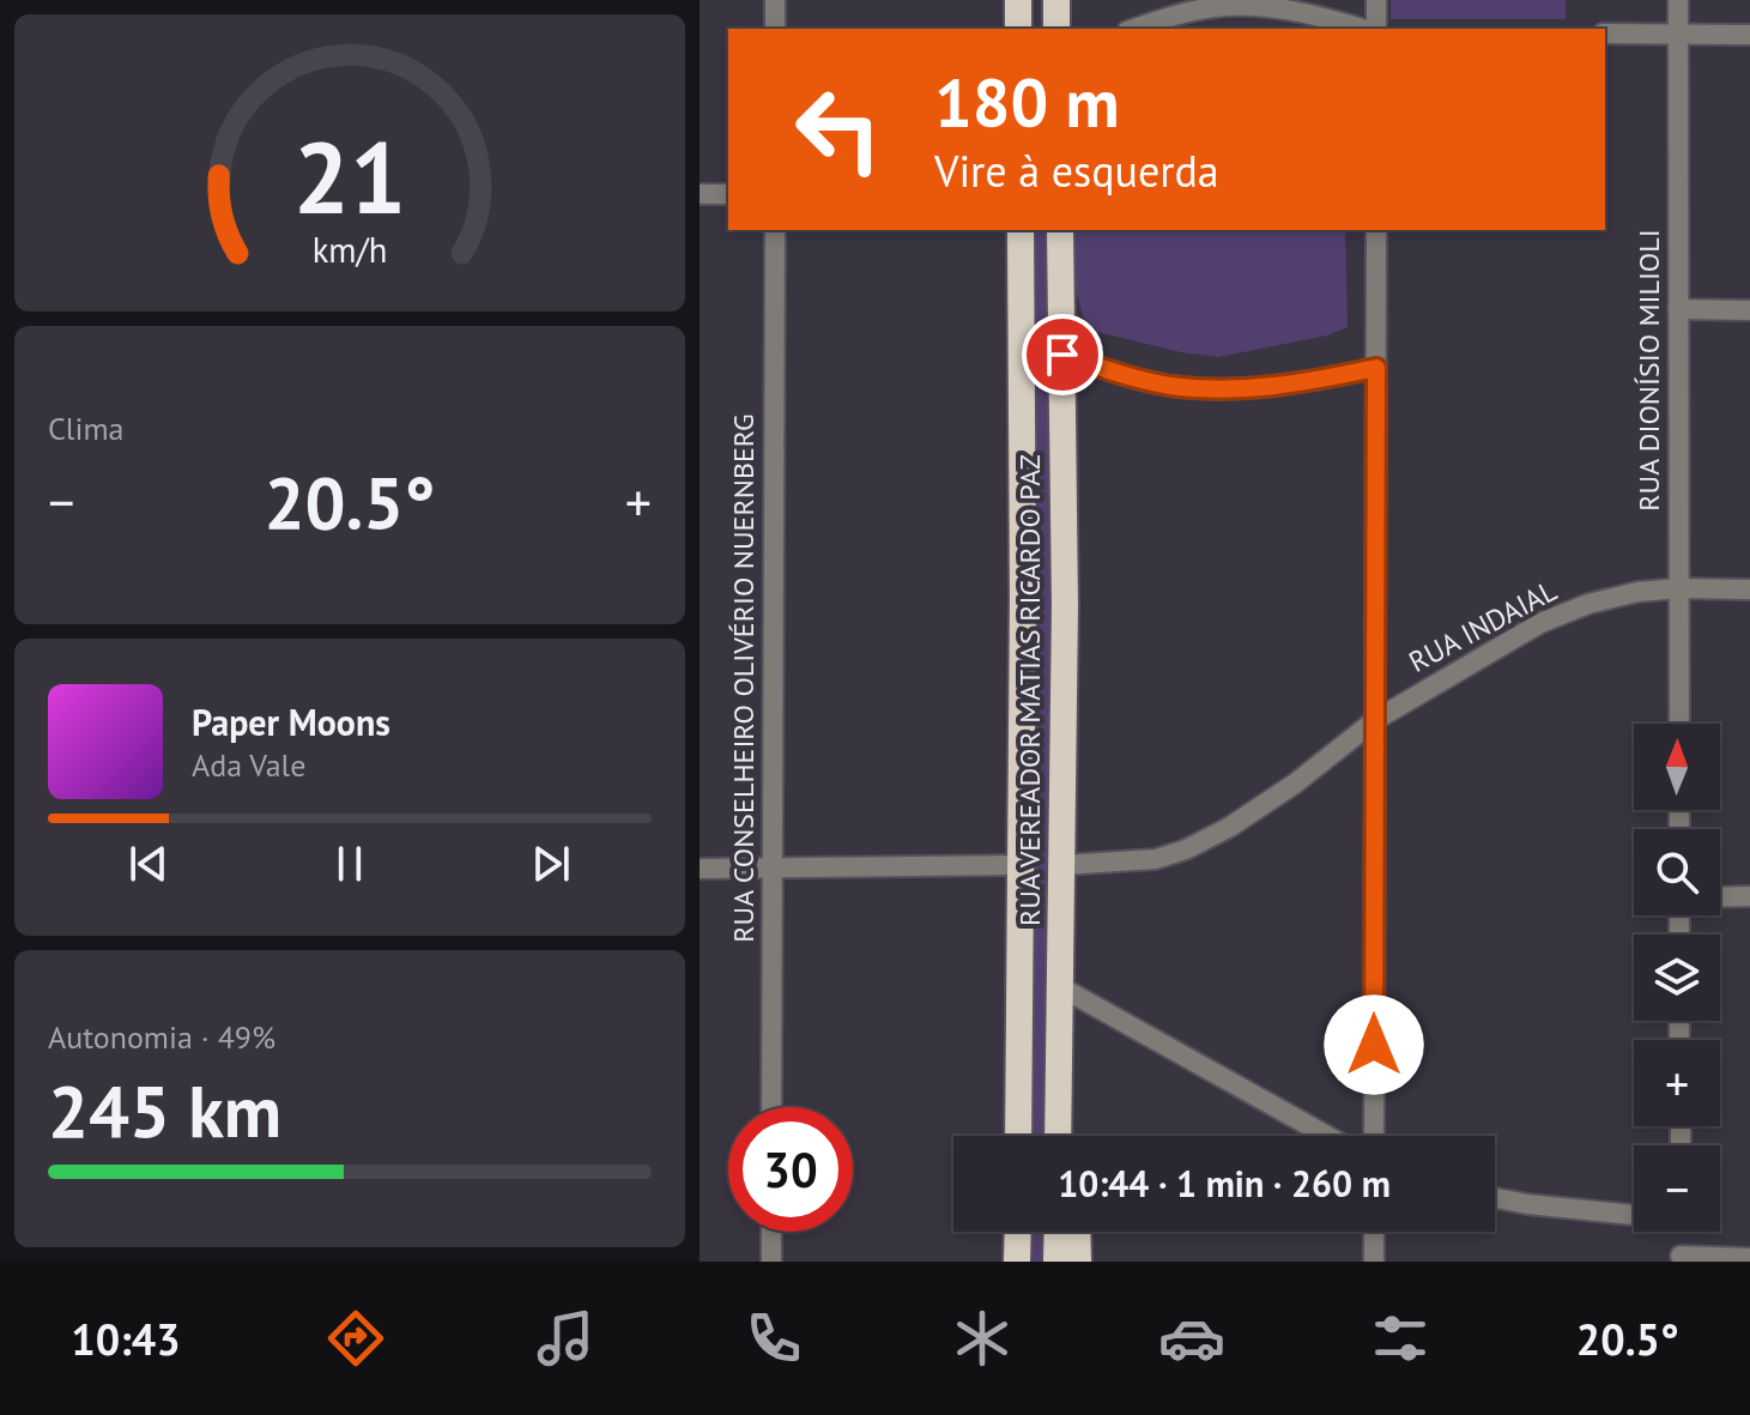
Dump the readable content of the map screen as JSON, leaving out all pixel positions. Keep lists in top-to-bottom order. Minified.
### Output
{"streets":{"highway":["RUA VEREADOR MATIAS RICARDO PAZ"],"street":["RUA DIONÍSIO MILIOLI","RUA INDAIAL","RUA CONSELHEIRO OLIVÉRIO NUERNBERG"]},"crossings":[["RUA DIONÍSIO MILIOLI","RUA INDAIAL"],["RUA INDAIAL","RUA VEREADOR MATIAS RICARDO PAZ"]],"north":"top","page":{"turn":["180 m","Vire à esquerda"],"tile":["Clima",["Autonomia · 49%","245 km"]],"heat":["−","20.5°","+"],"song":["Paper Moons","Ada Vale"],"map_buttons":["+","−"],"limit":"30","trip":"10:44 · 1 min · 260 m","tabs":["10:43","20.5°"],"gauge":["21","km/h"]}}
